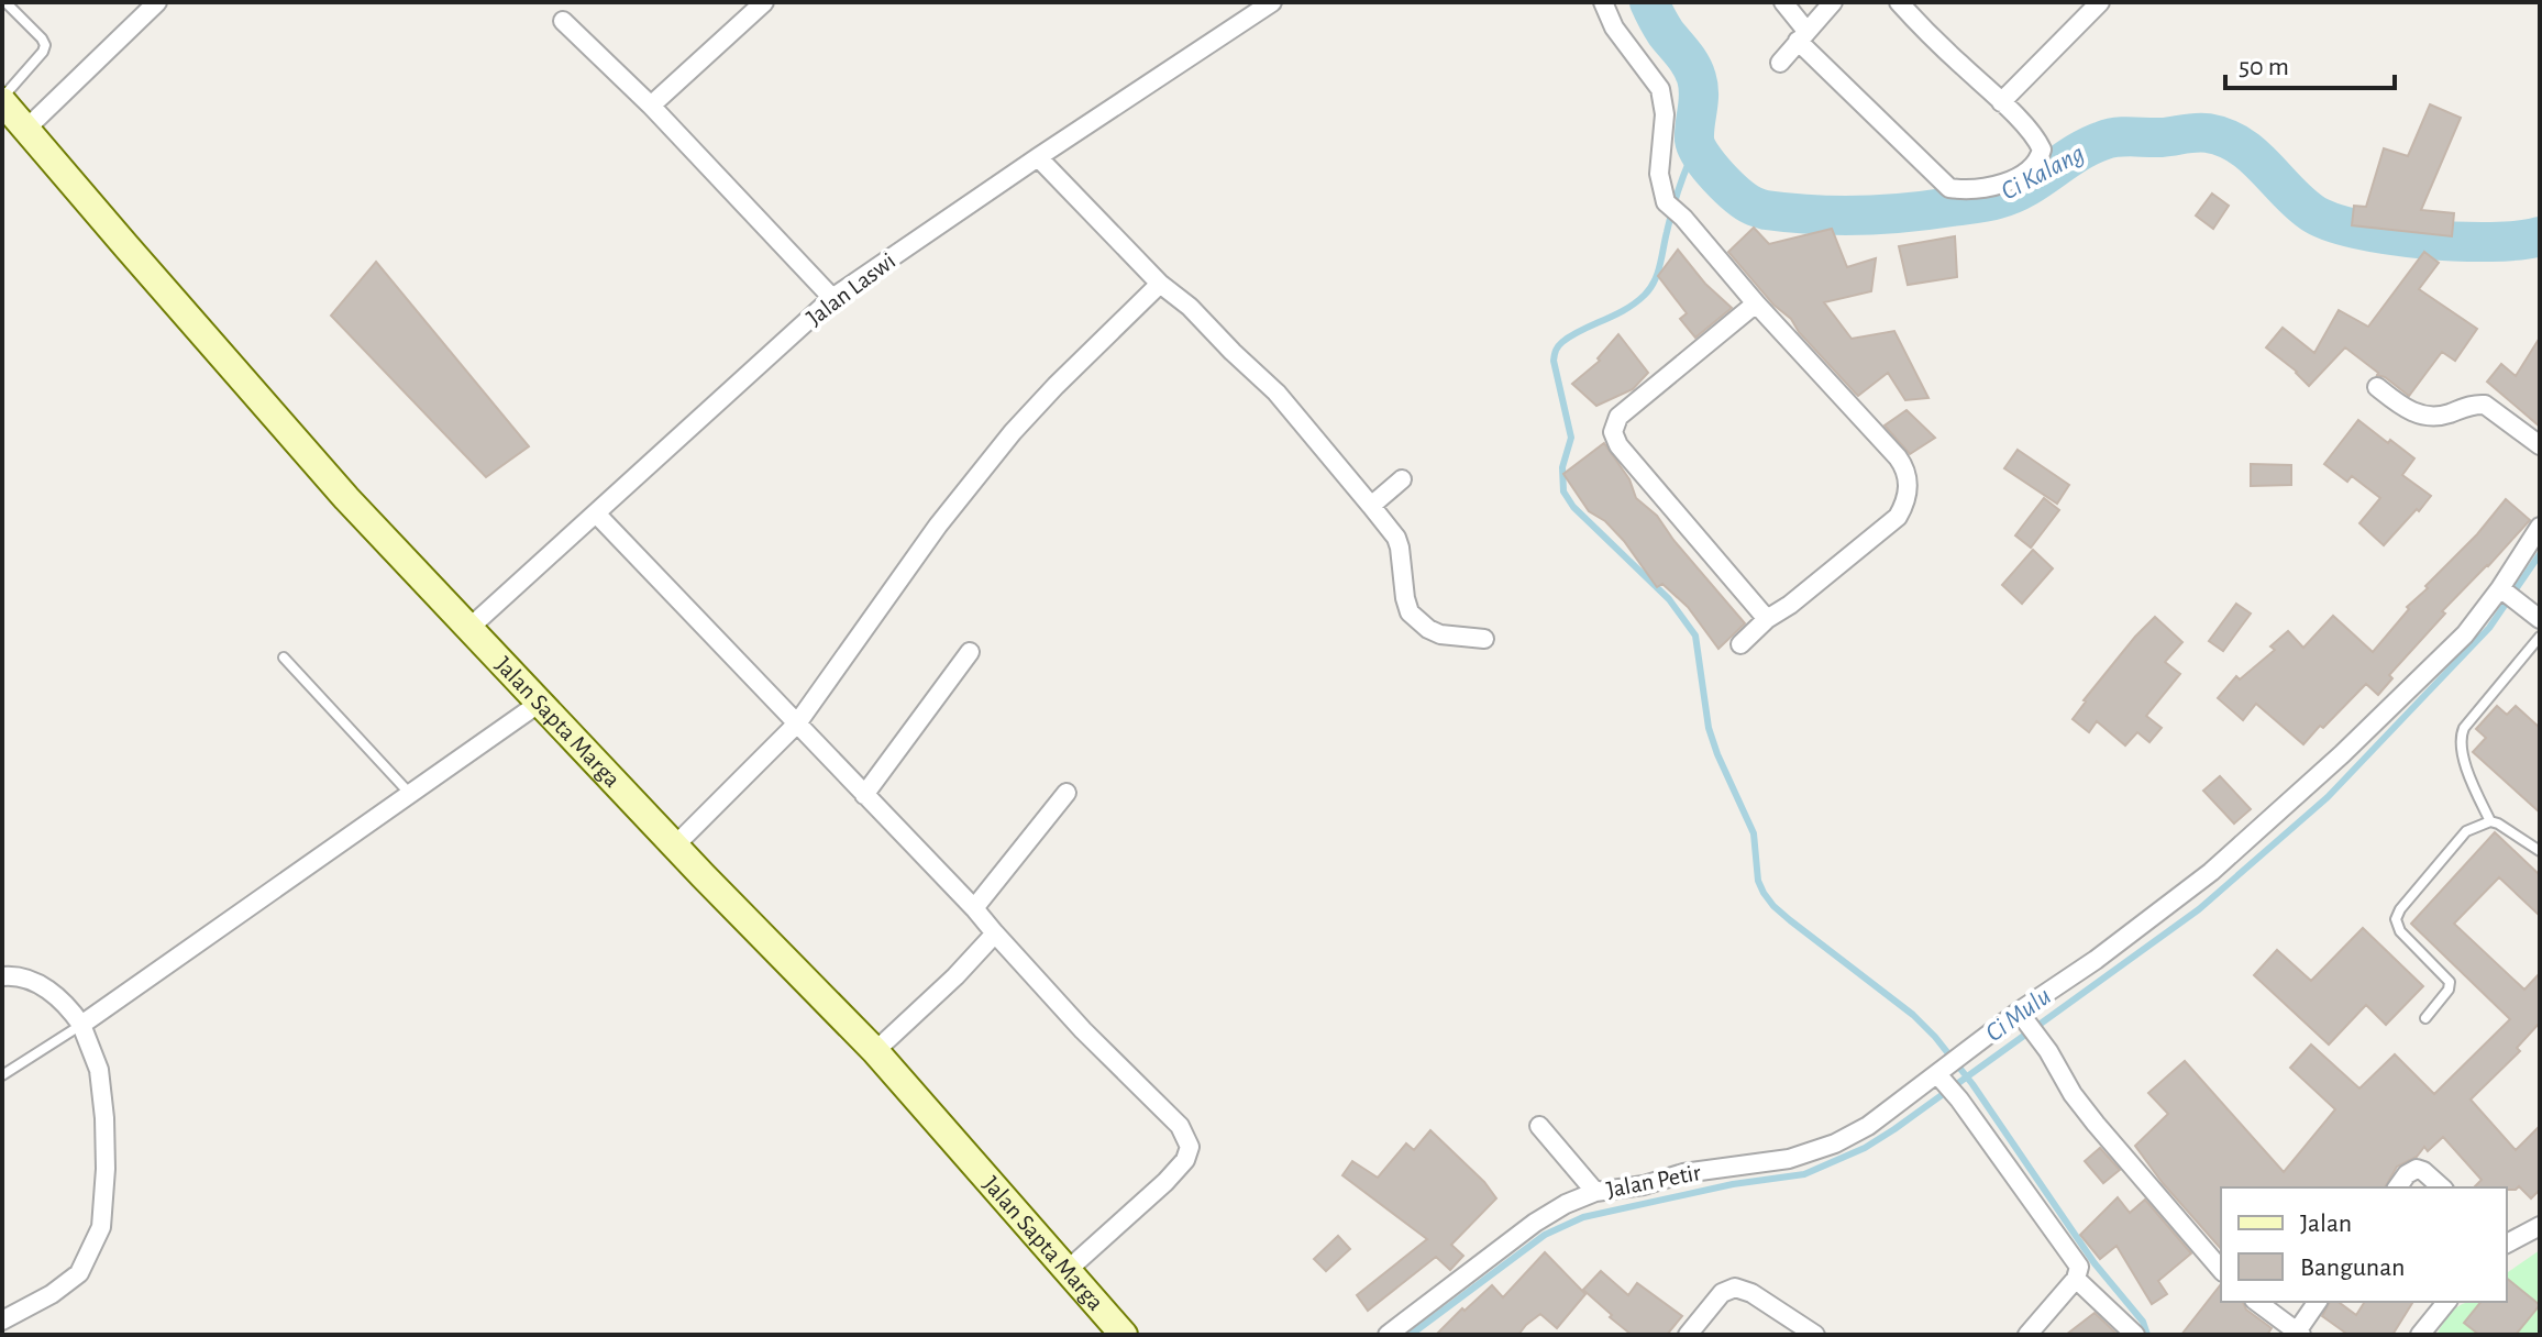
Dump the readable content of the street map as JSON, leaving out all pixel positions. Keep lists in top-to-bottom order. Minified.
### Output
{"streets":{"main road":["Jalan Sapta Marga"],"street":["Jalan Laswi","Jalan Petir"]},"crossings":[["Jalan Laswi","Jalan Sapta Marga"]],"water":["Ci Kalang","Ci Mulu"],"legend":["Jalan","Bangunan"],"scale_bar":"50 m"}
